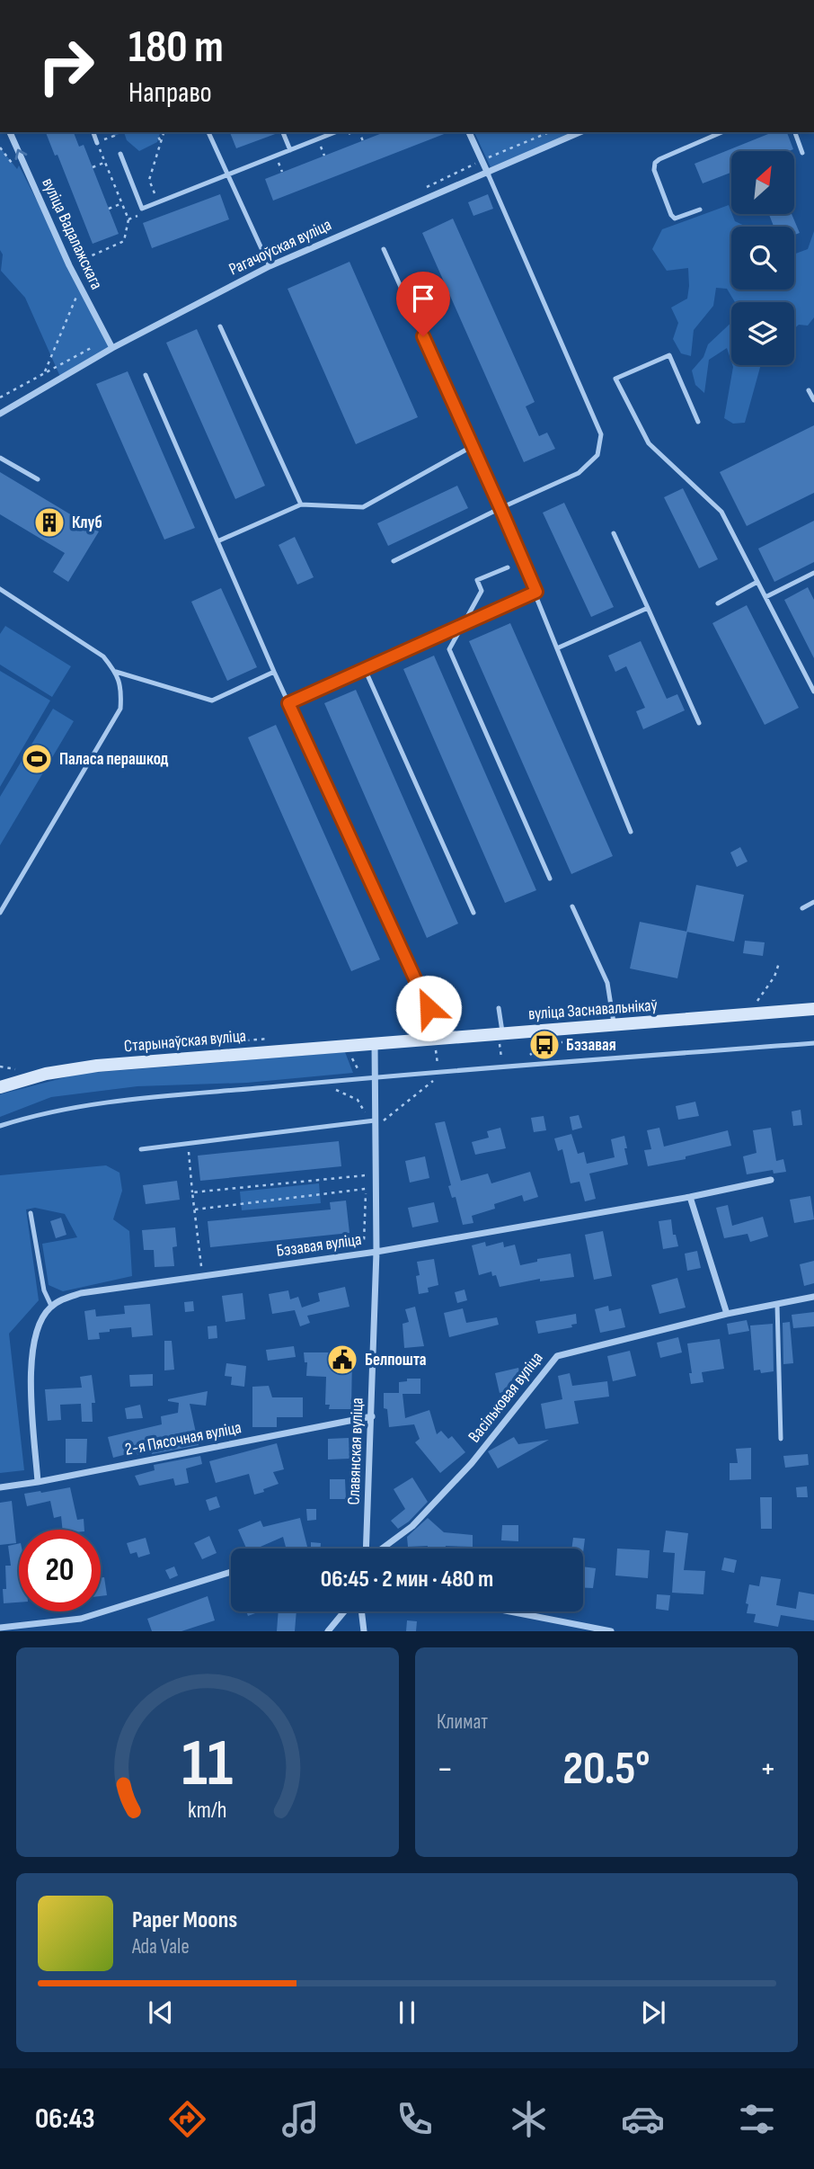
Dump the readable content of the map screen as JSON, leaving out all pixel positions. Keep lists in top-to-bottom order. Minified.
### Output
{"streets":{"main road":["вуліца Заснавальнікаў","Старынаўская вуліца"],"street":["вуліца Вадалажскага","Рагачоўская вуліца","Бэзавая вуліца","Васільковая вуліца","2-я Пясочная вуліца","Славянская вуліца"]},"crossings":[["вуліца Вадалажскага","Рагачоўская вуліца"],["вуліца Заснавальнікаў","Старынаўская вуліца"],["вуліца Заснавальнікаў","Славянская вуліца"],["Старынаўская вуліца","Славянская вуліца"],["Бэзавая вуліца","Славянская вуліца"],["2-я Пясочная вуліца","Славянская вуліца"]],"one_way":["вуліца Вадалажскага"],"places":{"building":["Клуб"],"sports":["Паласа перашкод"],"bus stop":["Бэзавая"],"public building":["Белпошта"]},"north":"top right","page":{"turn":["180 m","Направо"],"limit":"20","trip":"06:45 · 2 мин · 480 m","tile":"Климат","heat":["−","20.5°","+"],"song":["Paper Moons","Ada Vale"],"tabs":"06:43","gauge":["11","km/h"]}}
